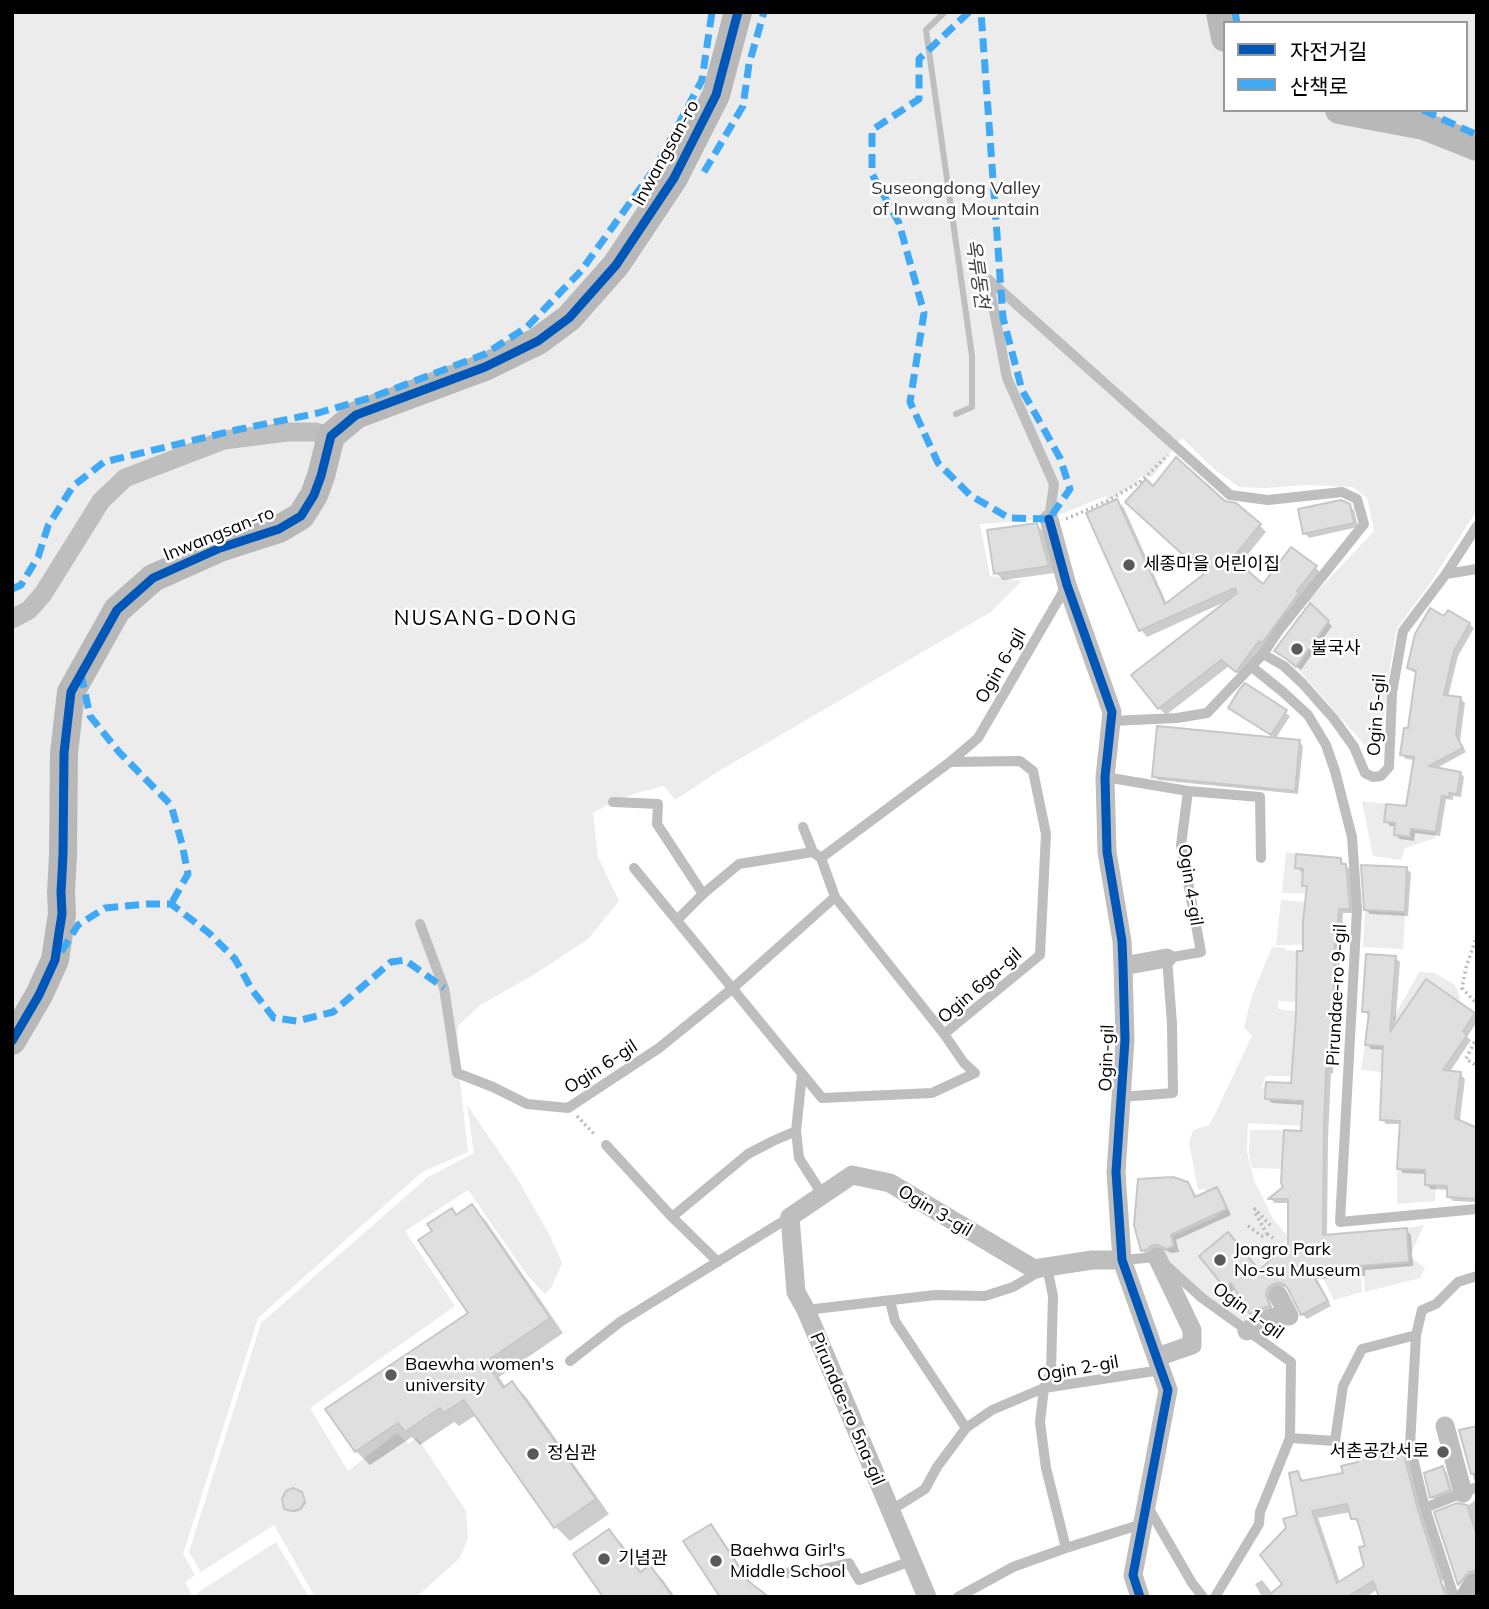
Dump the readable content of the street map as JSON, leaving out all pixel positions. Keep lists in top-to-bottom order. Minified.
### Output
{"streets":{"street":["Inwangsan-ro","Ogin 4-gil","Ogin-gil","Ogin 3-gil","Pirundae-ro 5na-gil"],"lane":["Ogin 6-gil","Ogin 5-gil","Ogin 6ga-gil","Pirundae-ro 9-gil","Ogin 1-gil","Ogin 2-gil"]},"crossings":[["Ogin 6-gil","Ogin 6ga-gil"],["Ogin 6-gil","Ogin-gil"],["Ogin 4-gil","Ogin-gil"],["Ogin-gil","Ogin 3-gil"],["Ogin-gil","Ogin 2-gil"],["Ogin 3-gil","Pirundae-ro 5na-gil"],["Ogin 2-gil","Pirundae-ro 5na-gil"]],"districts":["NUSANG-DONG"],"water":["옥류동천"],"parks":["Suseongdong Valley of Inwang Mountain"],"places":["세종마을 어린이집","불국사","Jongro Park No-su Museum","Baewha women's university","서촌공간서로","정심관","기념관","Baehwa Girl's Middle School"],"legend":["자전거길","산책로"]}
